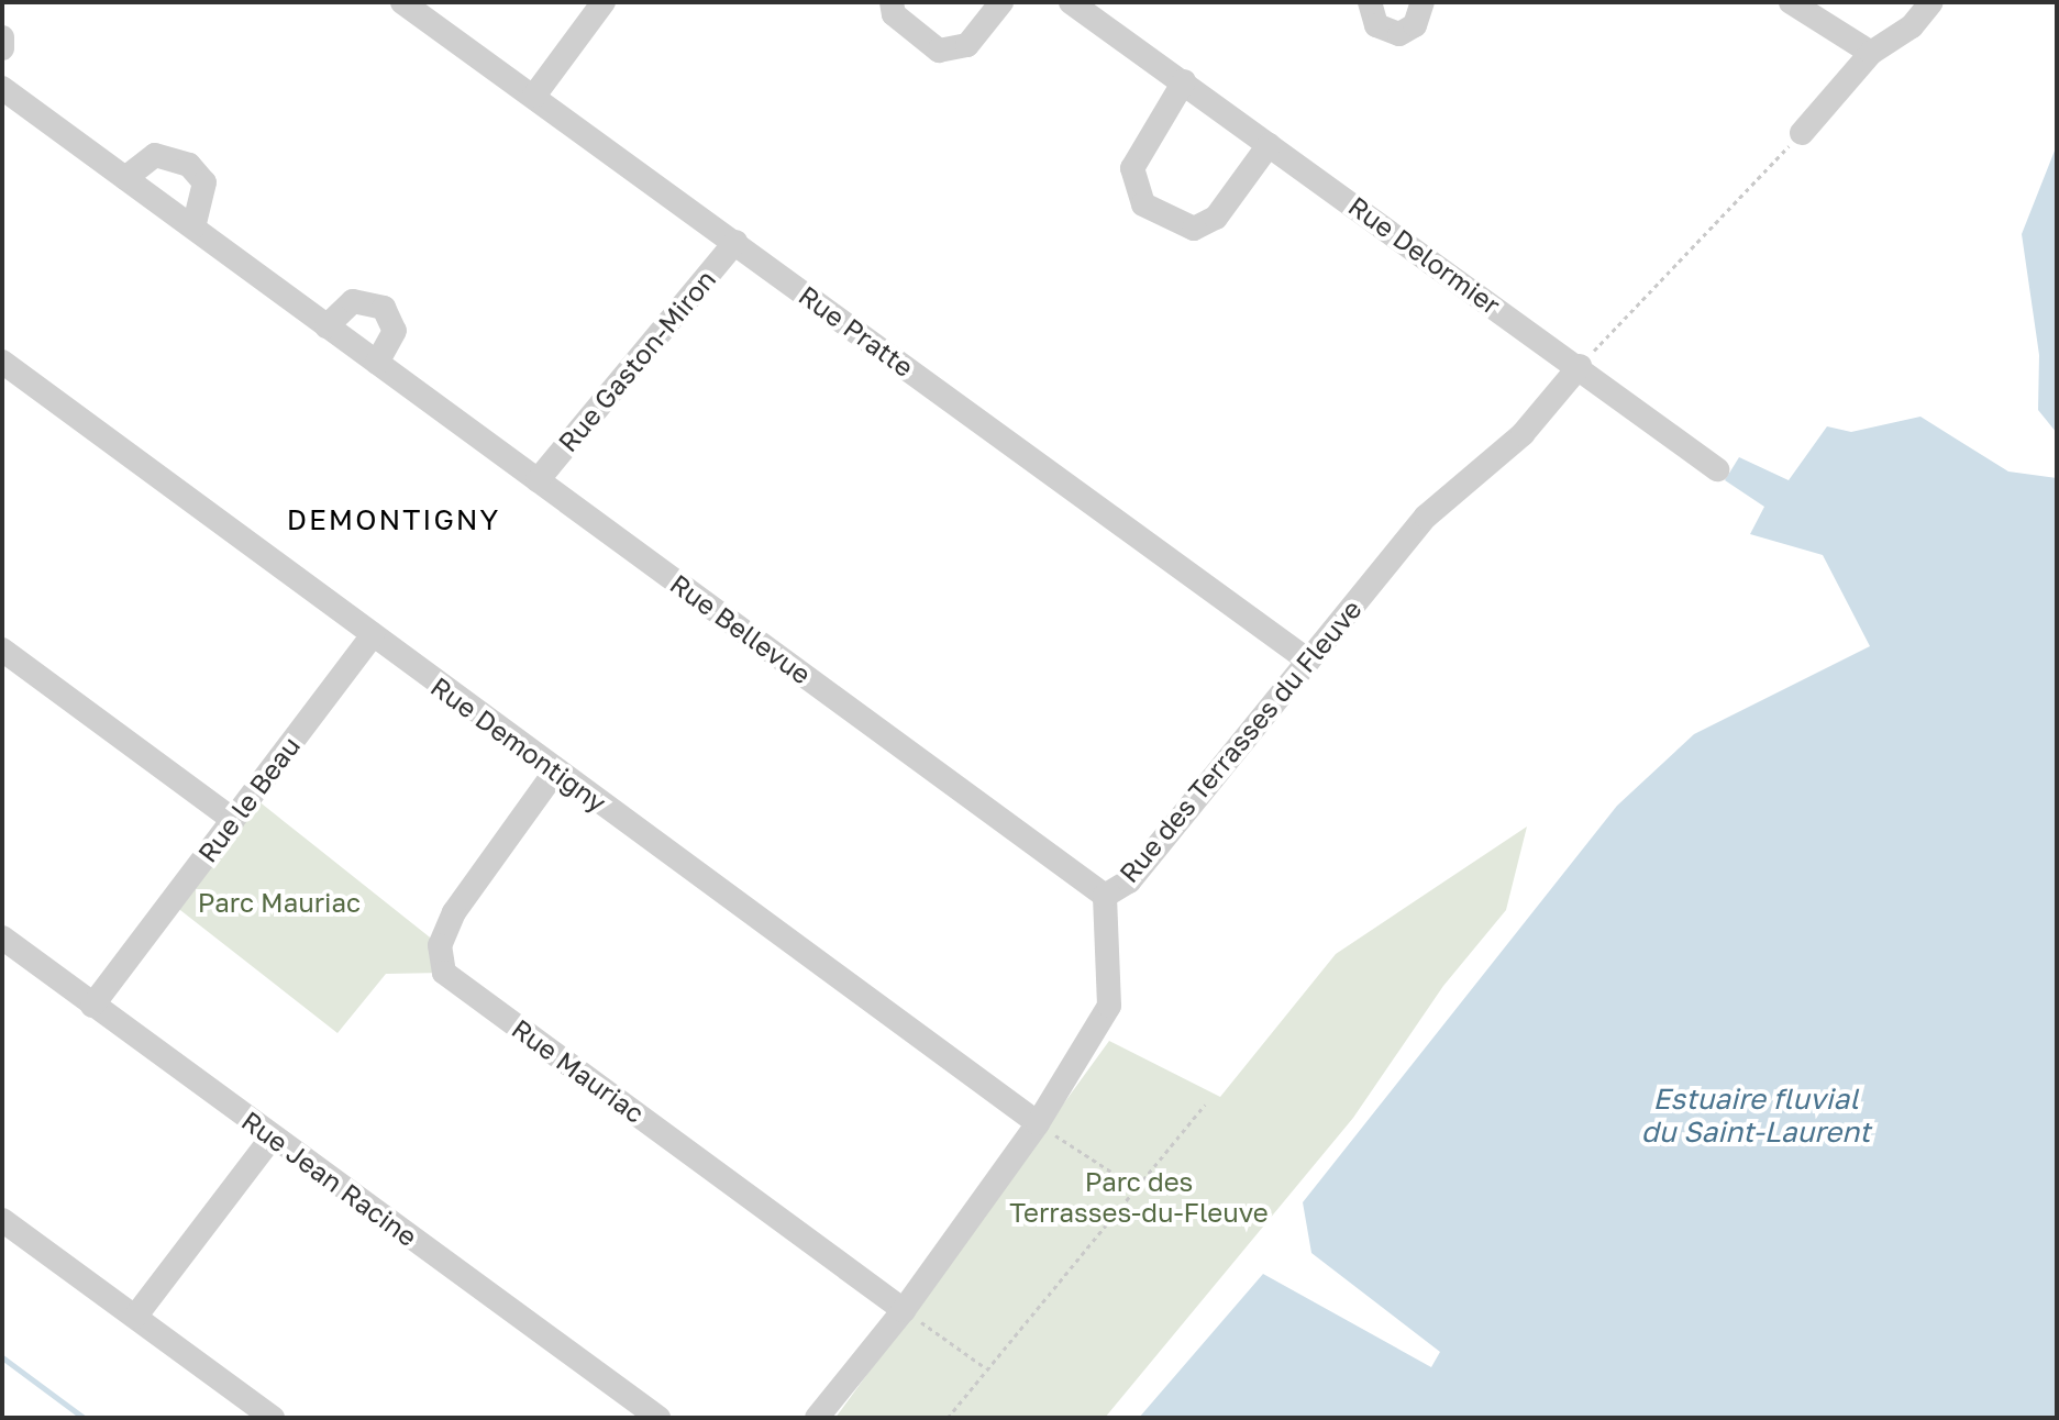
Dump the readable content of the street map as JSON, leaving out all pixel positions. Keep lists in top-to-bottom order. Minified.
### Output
{"streets":{"street":["Rue Delormier","Rue Pratte","Rue Gaston-Miron","Rue Bellevue","Rue des Terrasses du Fleuve","Rue Demontigny","Rue le Beau","Rue Mauriac","Rue Jean Racine"]},"crossings":[["Rue Delormier","Rue des Terrasses du Fleuve"],["Rue Pratte","Rue Gaston-Miron"],["Rue Pratte","Rue des Terrasses du Fleuve"],["Rue Gaston-Miron","Rue Bellevue"],["Rue Bellevue","Rue des Terrasses du Fleuve"],["Rue des Terrasses du Fleuve","Rue Demontigny"],["Rue des Terrasses du Fleuve","Rue Mauriac"],["Rue Demontigny","Rue le Beau"],["Rue Demontigny","Rue Mauriac"],["Rue le Beau","Rue Jean Racine"]],"districts":["DEMONTIGNY"],"water":["Estuaire fluvial du Saint-Laurent"],"parks":["Parc Mauriac","Parc des Terrasses-du-Fleuve"]}
